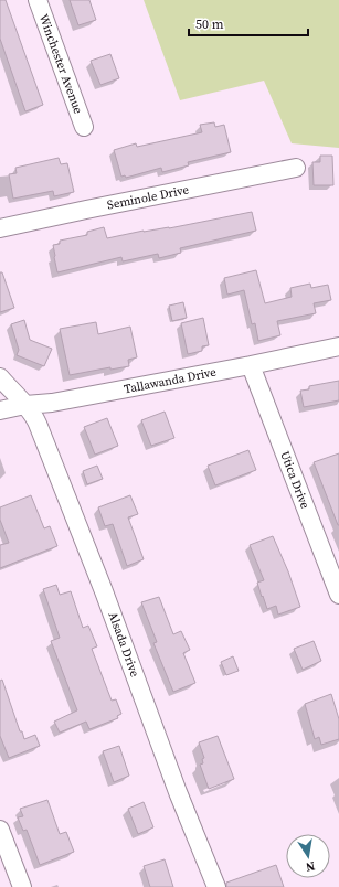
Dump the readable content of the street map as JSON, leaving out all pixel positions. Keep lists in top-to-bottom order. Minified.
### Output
{"streets":{"street":["Winchester Avenue","Seminole Drive","Tallawanda Drive","Utica Drive","Alsada Drive"]},"crossings":[["Tallawanda Drive","Utica Drive"],["Tallawanda Drive","Alsada Drive"]],"scale_bar":"50 m","north":"bottom"}
